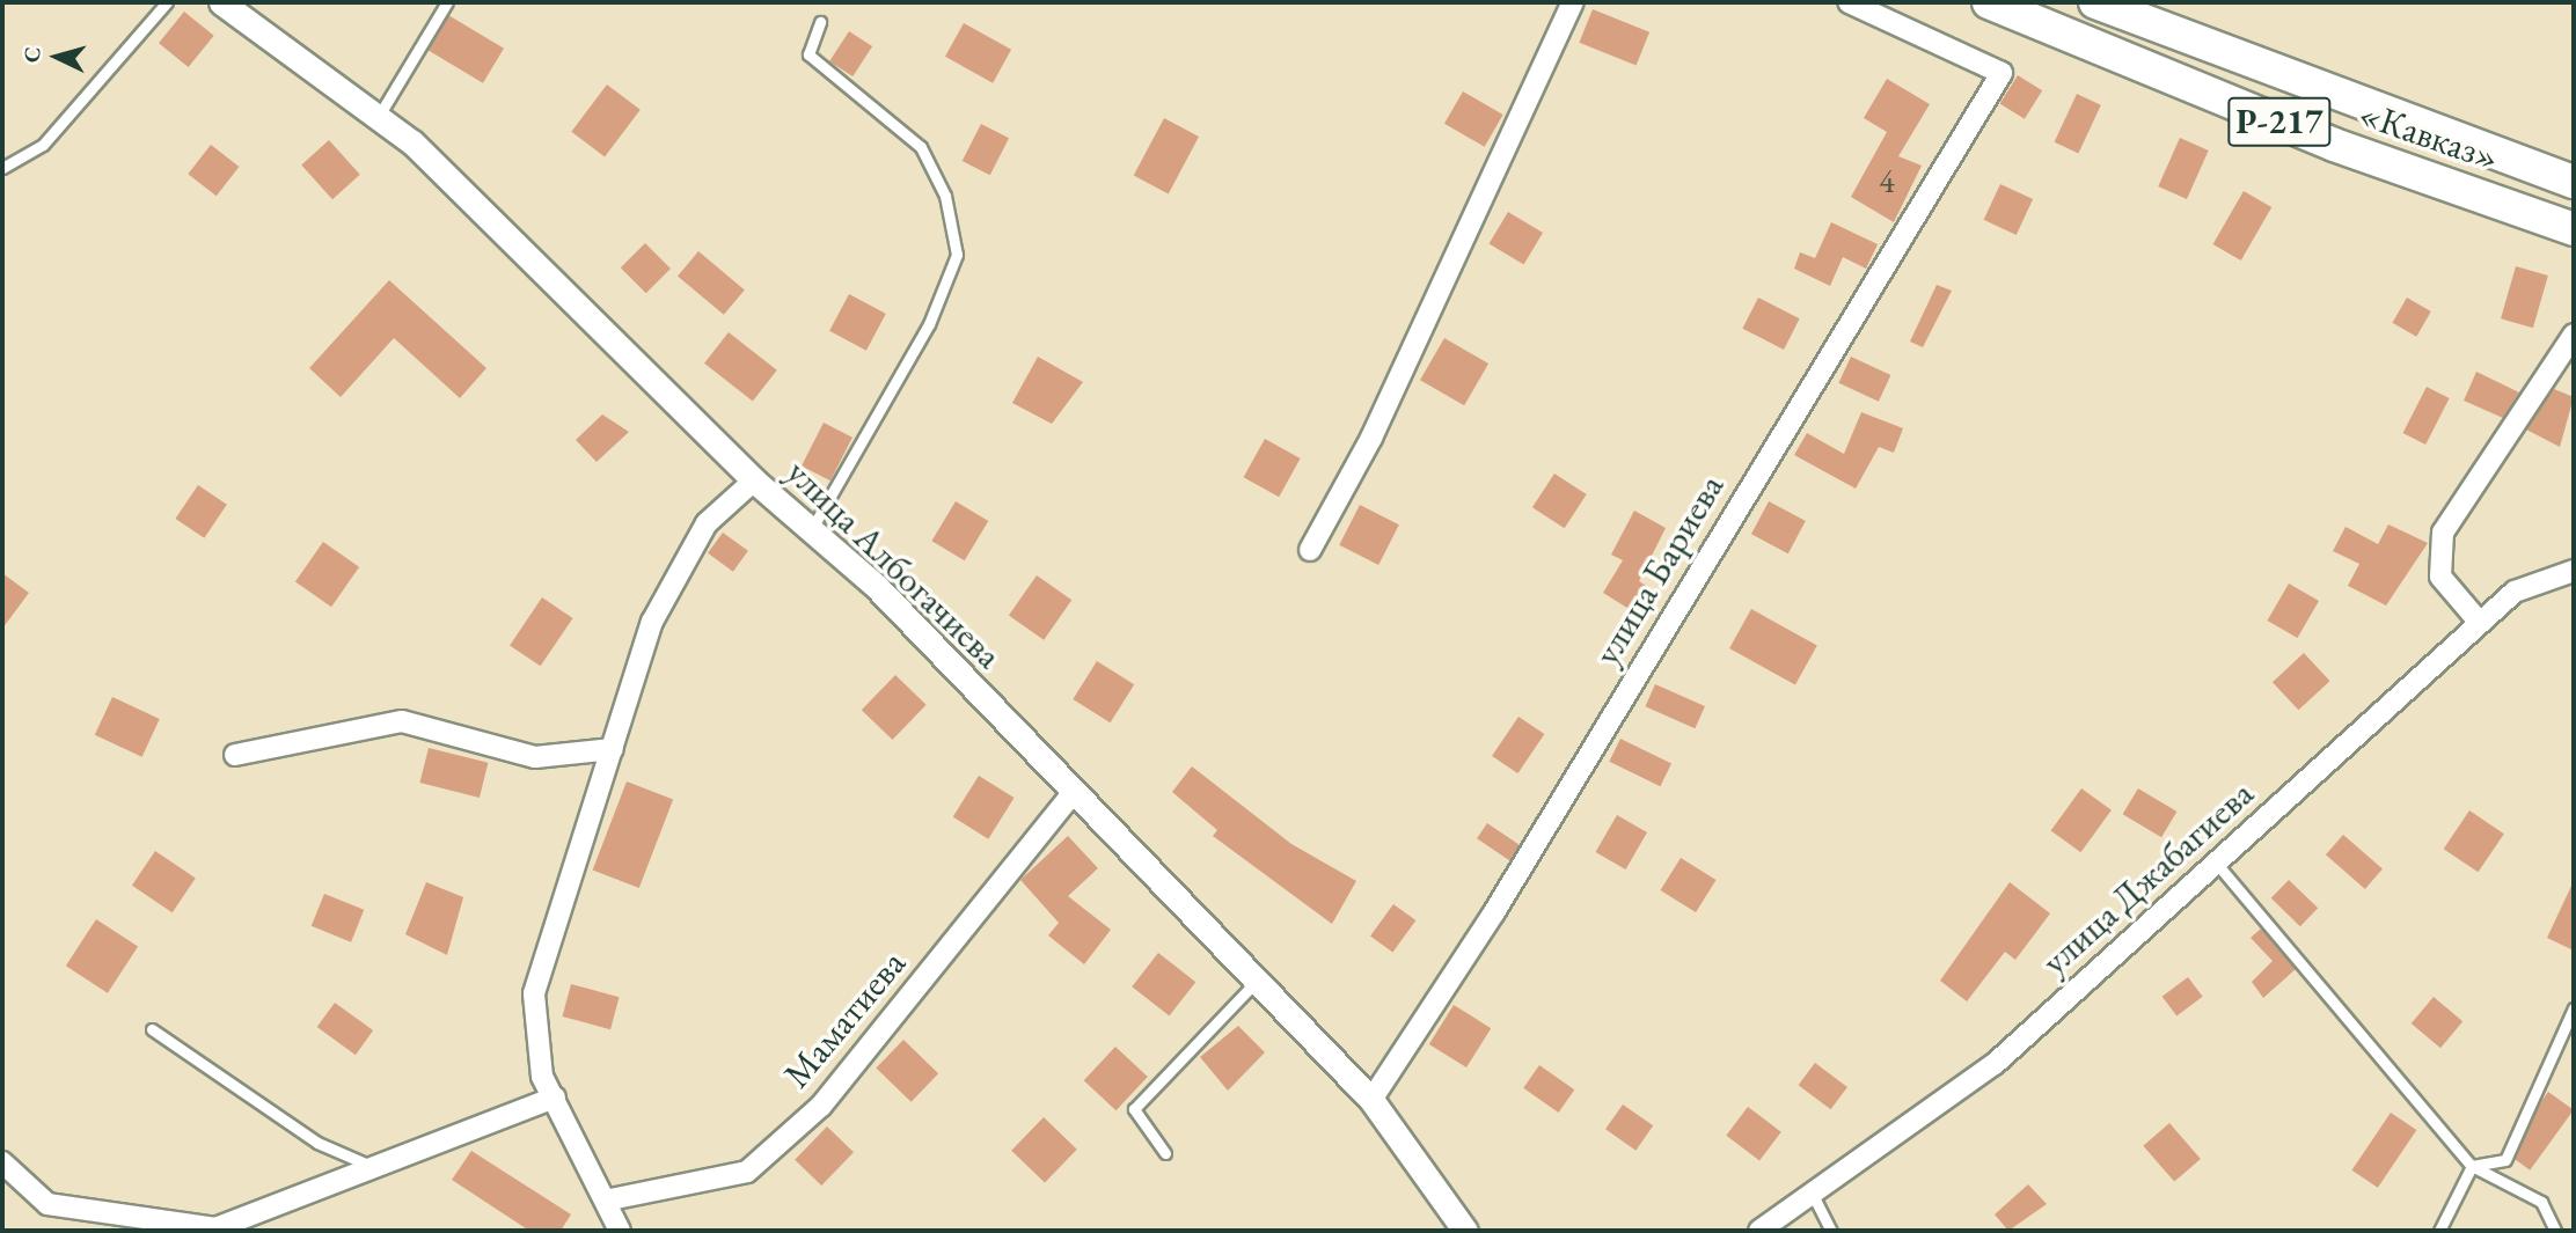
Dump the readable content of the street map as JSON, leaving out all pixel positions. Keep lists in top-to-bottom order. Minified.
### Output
{"streets":{"highway":["Р-217","«Кавказ»"],"street":["улица Албогачиева","улица Бариева","улица Джабагиева","Маматиева"]},"crossings":[["улица Албогачиева","улица Бариева"],["улица Албогачиева","Маматиева"]],"house_numbers":["4"],"north":"left"}
